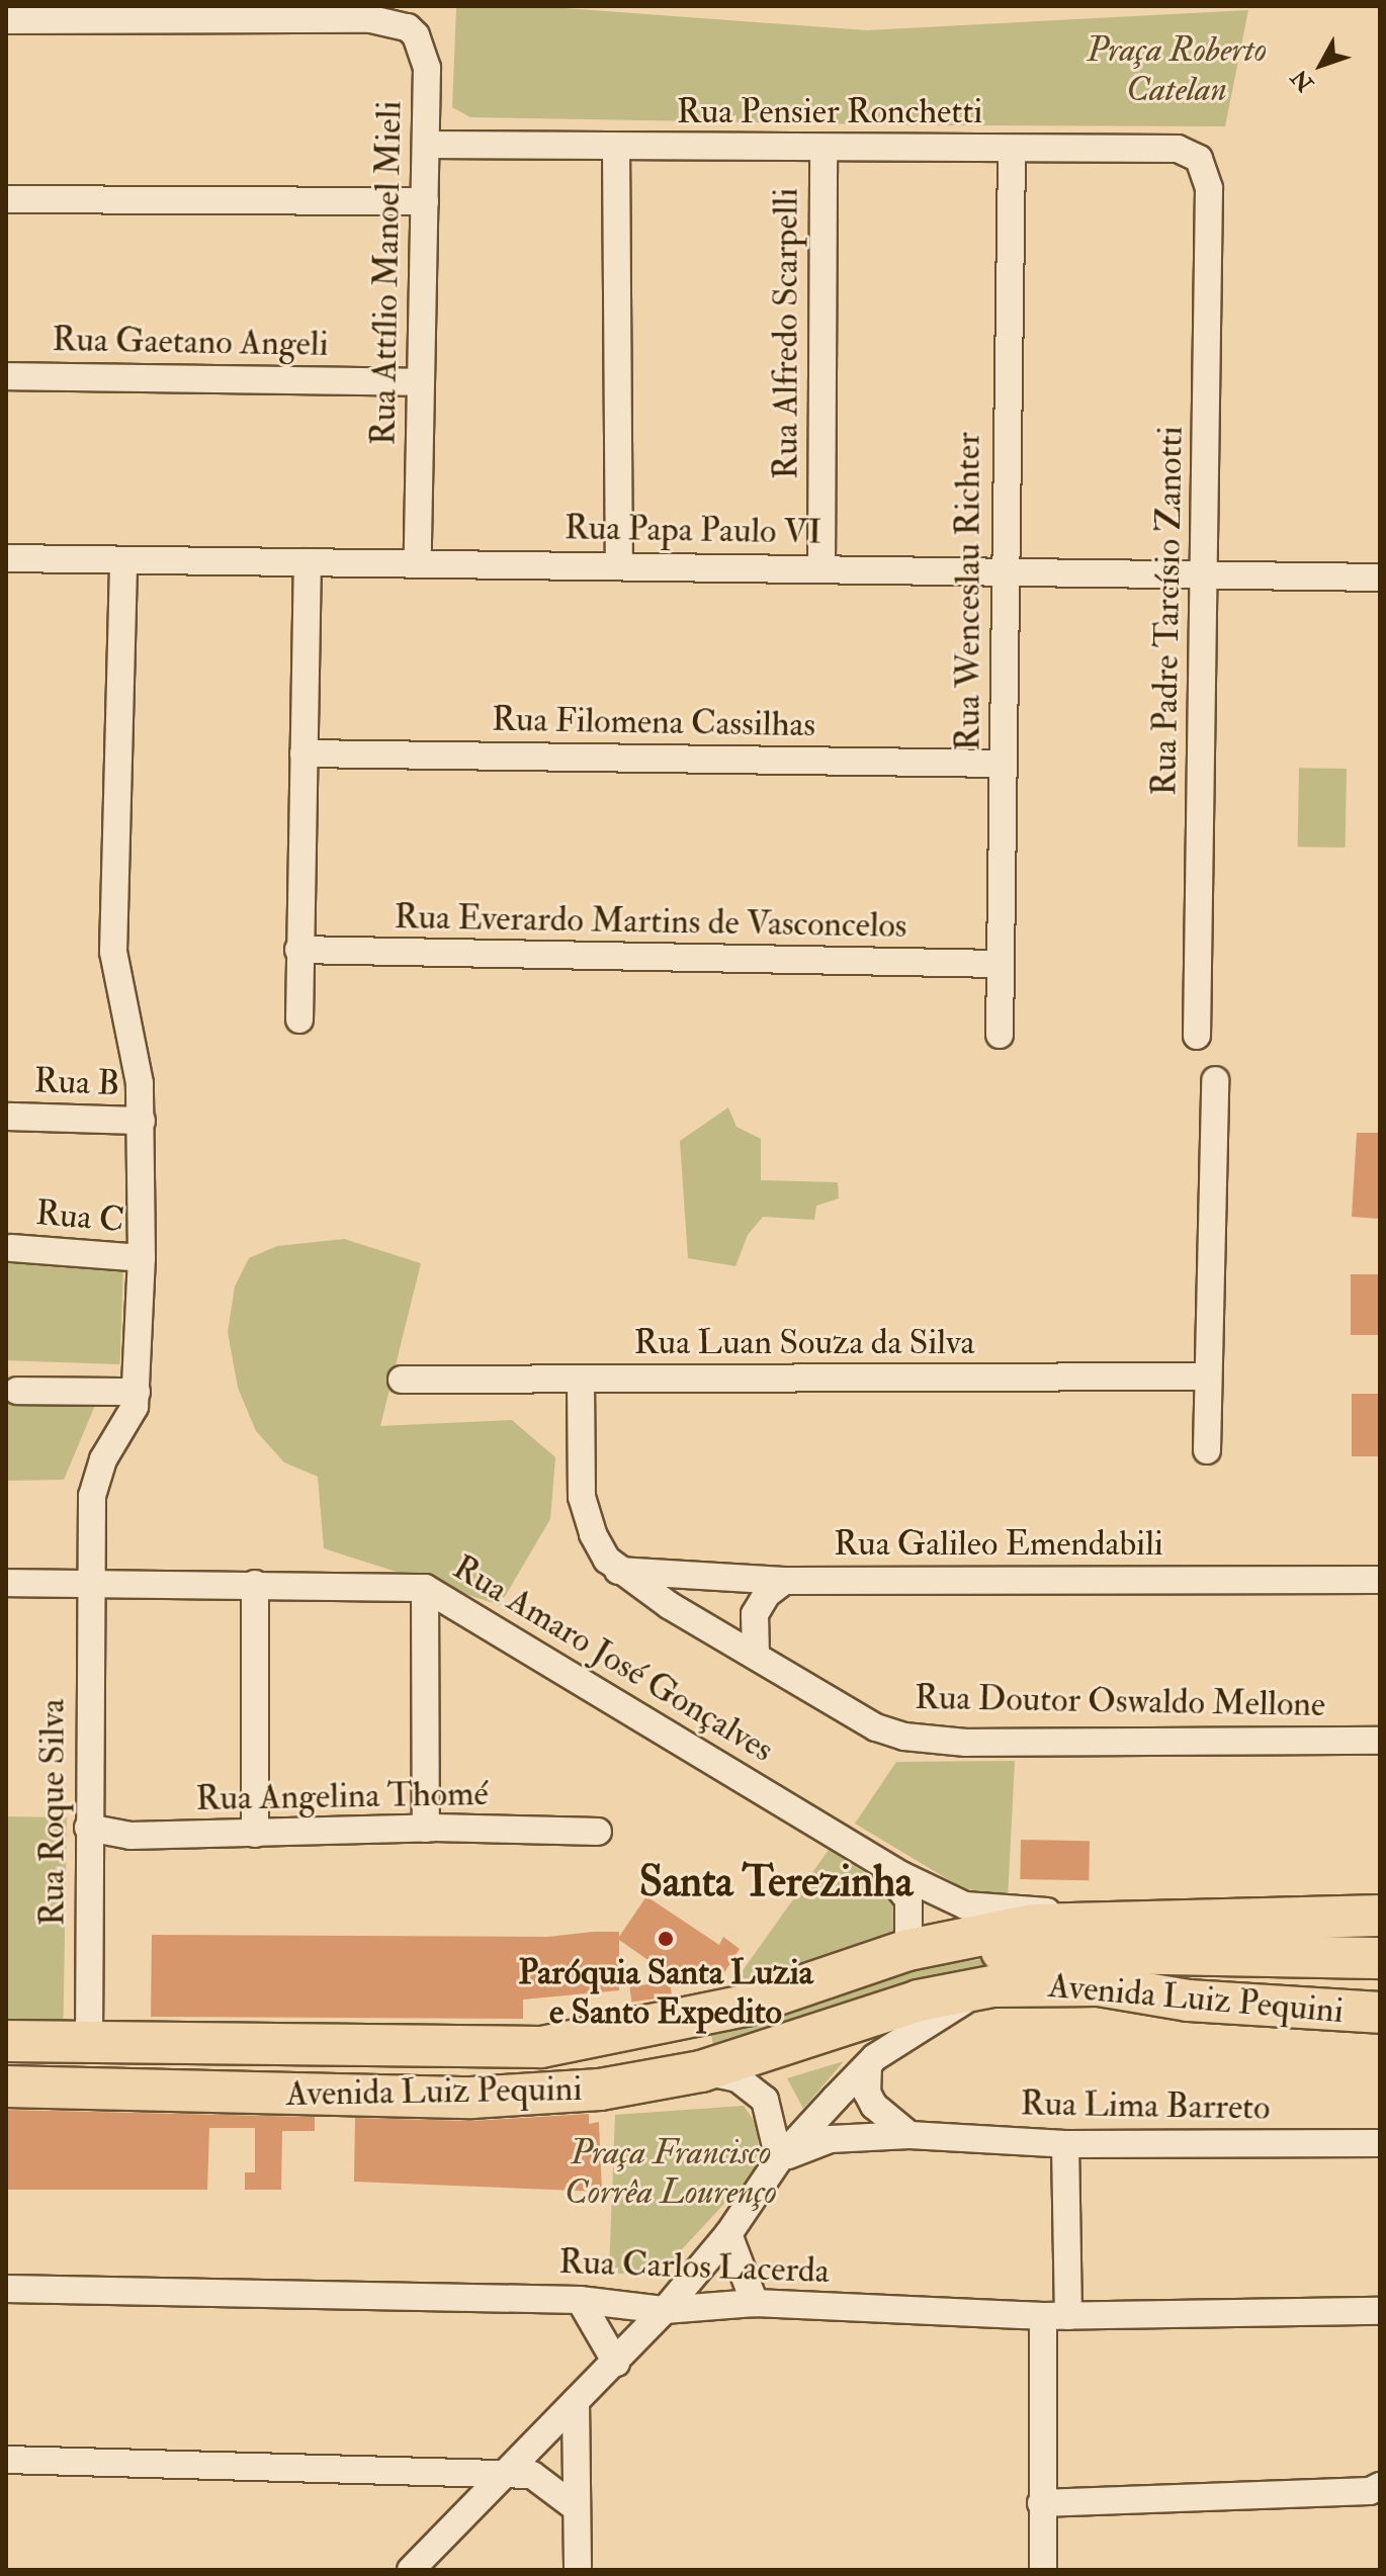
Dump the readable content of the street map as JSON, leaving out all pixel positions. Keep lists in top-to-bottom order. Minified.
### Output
{"streets":{"main road":["Avenida Luiz Pequini"],"street":["Rua Pensier Ronchetti","Rua Attílio Manoel Mieli","Rua Alfredo Scarpelli","Rua Gaetano Angeli","Rua Papa Paulo VI","Rua Wenceslau Richter","Rua Padre Tarcísio Zanotti","Rua Filomena Cassilhas","Rua Everardo Martins de Vasconcelos","Rua B","Rua C","Rua Luan Souza da Silva","Rua Galileo Emendabili","Rua Amaro José Gonçalves","Rua Doutor Oswaldo Mellone","Rua Angelina Thomé","Rua Roque Silva","Rua Lima Barreto","Rua Carlos Lacerda"]},"crossings":[["Rua Pensier Ronchetti","Rua Attílio Manoel Mieli"],["Rua Pensier Ronchetti","Rua Alfredo Scarpelli"],["Rua Pensier Ronchetti","Rua Wenceslau Richter"],["Rua Pensier Ronchetti","Rua Padre Tarcísio Zanotti"],["Rua Attílio Manoel Mieli","Rua Gaetano Angeli"],["Rua Attílio Manoel Mieli","Rua Papa Paulo VI"],["Rua Alfredo Scarpelli","Rua Papa Paulo VI"],["Rua Papa Paulo VI","Rua Wenceslau Richter"],["Rua Papa Paulo VI","Rua Padre Tarcísio Zanotti"],["Rua Papa Paulo VI","Rua Roque Silva"],["Rua Wenceslau Richter","Rua Filomena Cassilhas"],["Rua Wenceslau Richter","Rua Everardo Martins de Vasconcelos"],["Rua B","Rua Roque Silva"],["Rua C","Rua Roque Silva"],["Rua Luan Souza da Silva","Rua Doutor Oswaldo Mellone"],["Rua Galileo Emendabili","Rua Doutor Oswaldo Mellone"],["Rua Amaro José Gonçalves","Rua Roque Silva"],["Rua Amaro José Gonçalves","Avenida Luiz Pequini"],["Rua Angelina Thomé","Rua Roque Silva"],["Rua Roque Silva","Avenida Luiz Pequini"]],"districts":["Santa Terezinha"],"parks":["Praça Roberto Catelan","Praça Francisco Corrêa Lourenço"],"places":["Paróquia Santa Luzia e Santo Expedito"],"north":"bottom left"}
